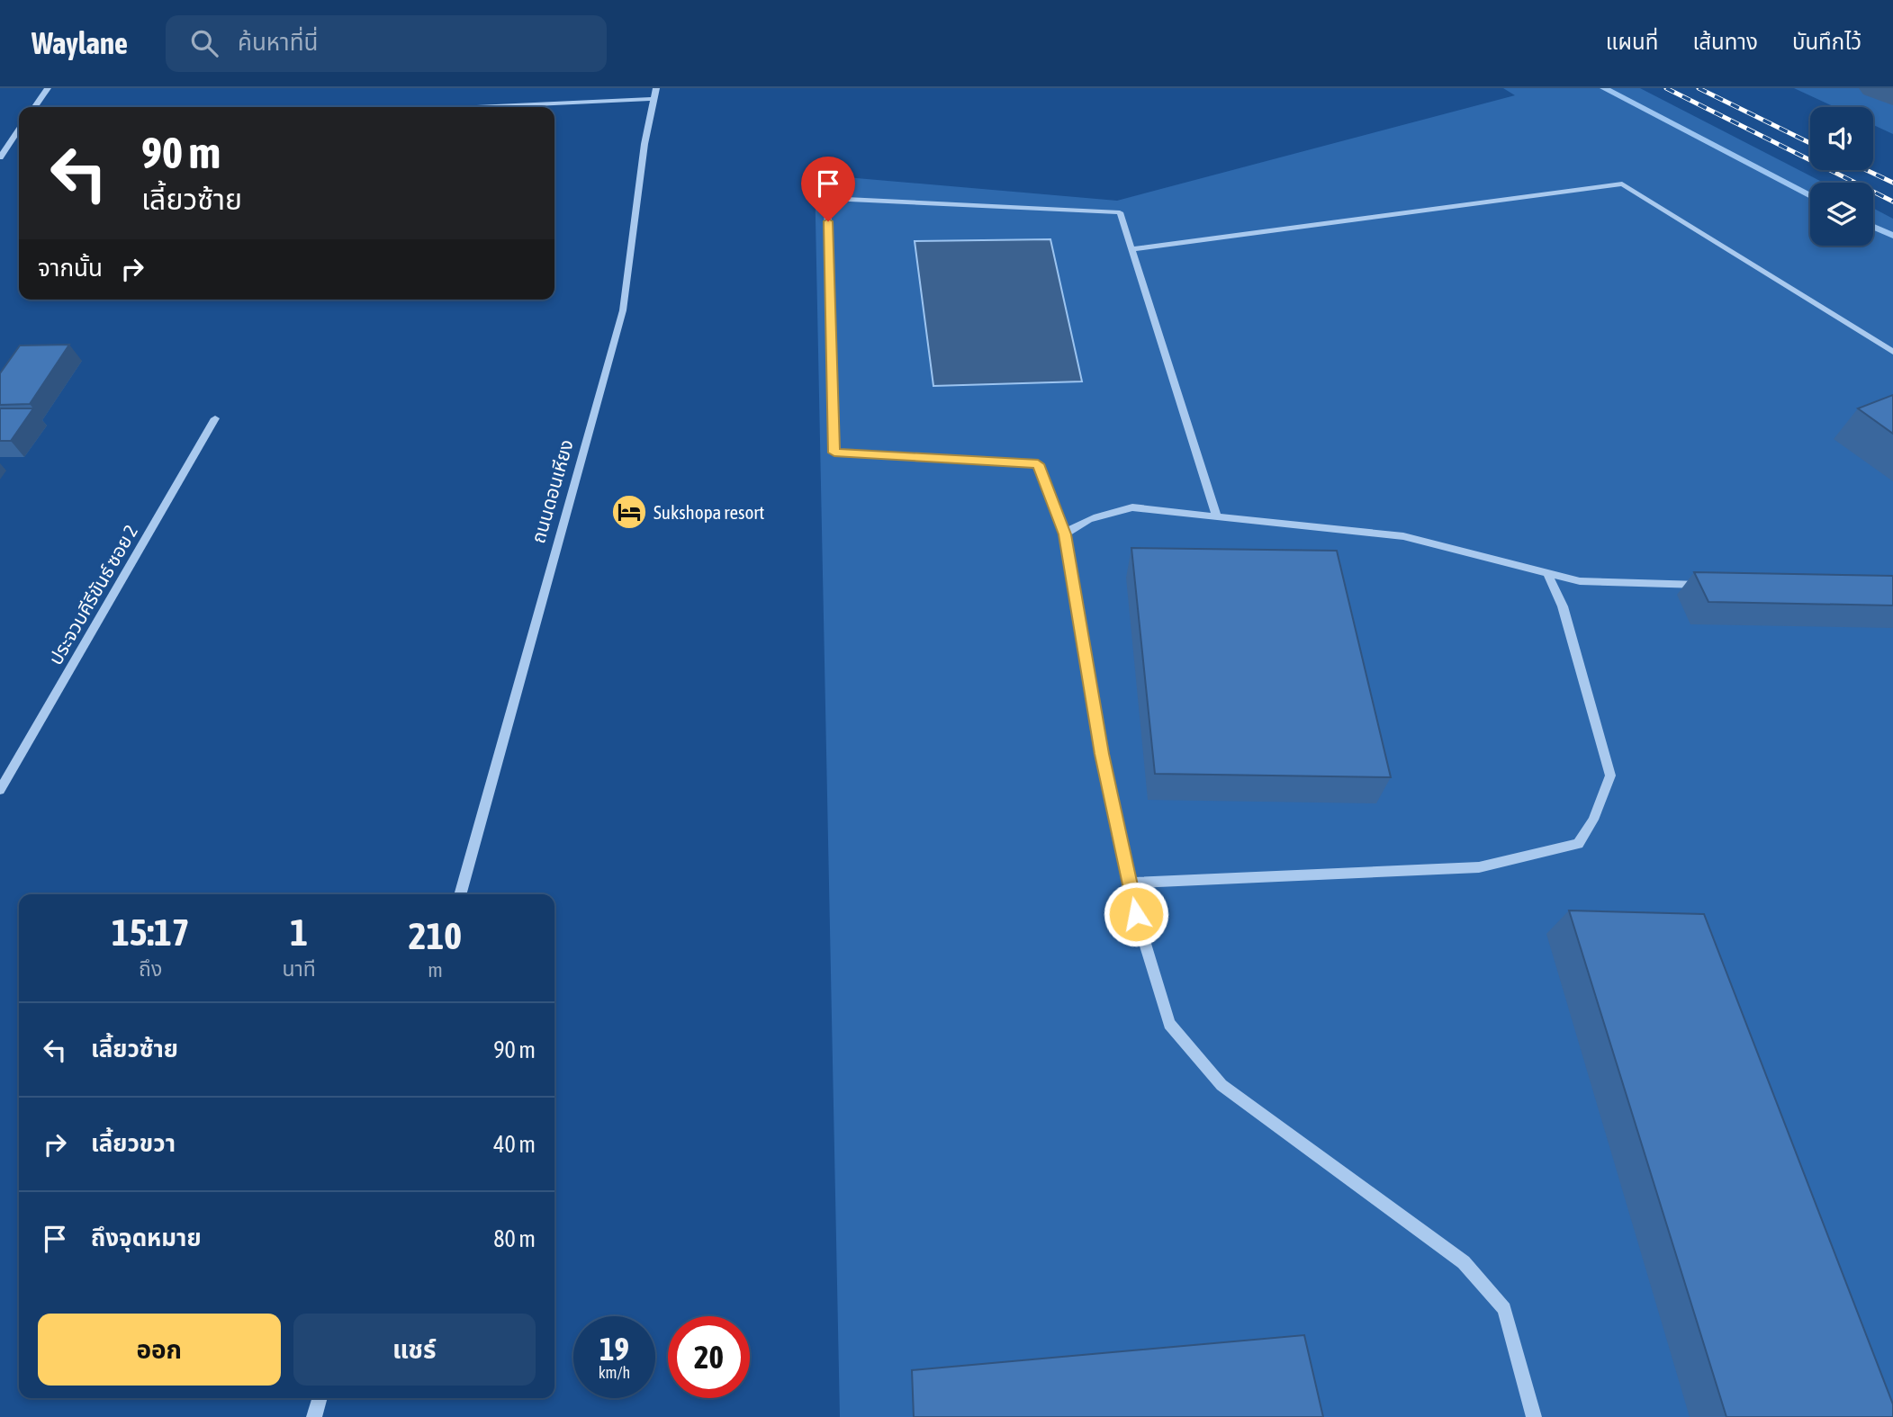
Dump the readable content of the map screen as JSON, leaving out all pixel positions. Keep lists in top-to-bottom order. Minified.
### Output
{"streets":{"street":["ถนนดอนเหียง","ประจวบคีรีขันธ์ ซอย 2"]},"places":{"hotel":["Sukshopa resort"]},"page":{"header":"Waylane","search":"ค้นหาที่นี่","nav":["แผนที่","เส้นทาง","บันทึกไว้"],"turn":["90 m","เลี้ยวซ้าย"],"then":"จากนั้น","eta":["15:17","ถึง","1","นาที","210","m"],"list":[{"name":"เลี้ยวซ้าย","value":"90 m"},{"name":"เลี้ยวขวา","value":"40 m"},{"name":"ถึงจุดหมาย","value":"80 m"}],"buttons":["ออก","แชร์"],"speed":"19 km/h","limit":"20"}}
